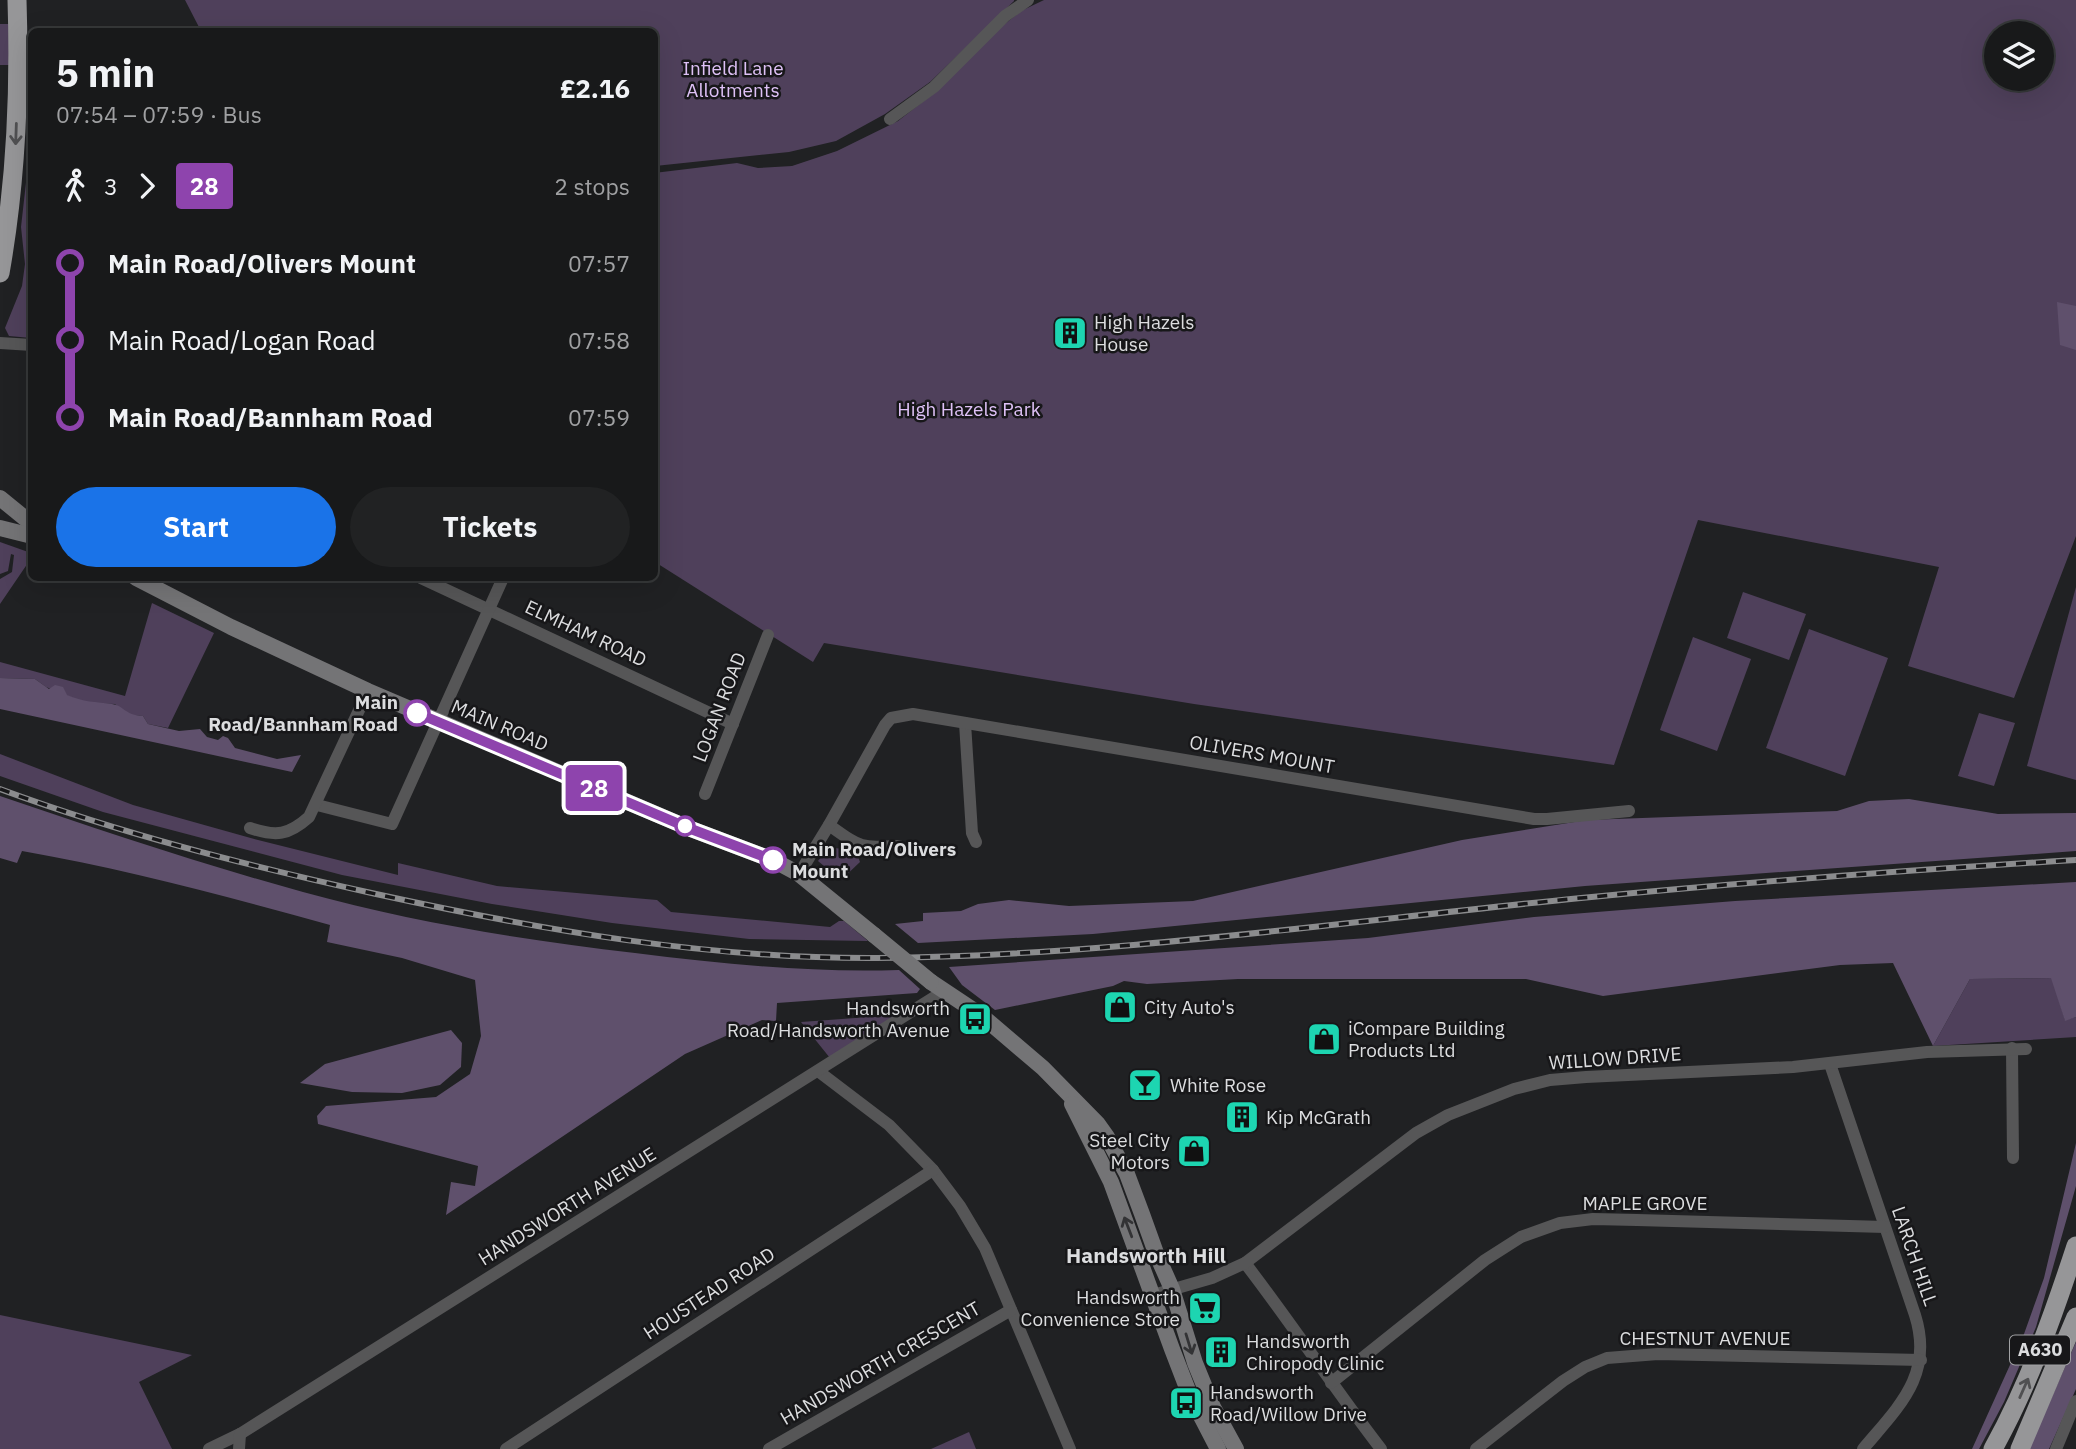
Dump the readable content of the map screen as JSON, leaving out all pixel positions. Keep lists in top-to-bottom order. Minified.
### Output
{"streets":{"highway":["A630"],"main road":["MAIN ROAD"],"street":["ELMHAM ROAD","LOGAN ROAD","OLIVERS MOUNT","WILLOW DRIVE","MAPLE GROVE","HANDSWORTH AVENUE","LARCH HILL","HOUSTEAD ROAD","CHESTNUT AVENUE","HANDSWORTH CRESCENT"]},"crossings":[["ELMHAM ROAD","LOGAN ROAD"],["MAIN ROAD","HANDSWORTH AVENUE"],["WILLOW DRIVE","LARCH HILL"],["MAPLE GROVE","LARCH HILL"],["LARCH HILL","CHESTNUT AVENUE"]],"districts":["Handsworth Hill"],"parks":["Infield Lane Allotments","High Hazels Park"],"places":{"building":["High Hazels House","Kip McGrath","Handsworth Chiropody Clinic"],"other":["Main Road/Bannham Road","Main Road/Olivers Mount"],"shop":["City Auto's","iCompare Building Products Ltd","Steel City Motors"],"bus stop":["Handsworth Road/Handsworth Avenue","Handsworth Road/Willow Drive"],"bar":["White Rose"],"supermarket":["Handsworth Convenience Store"]},"lines":["bus line 28"],"page":{"on_map":"28","heading":["5 min","07:54 – 07:59 · Bus","£2.16"],"legs":["3","28","2 stops"],"list":[{"name":"Main Road/Olivers Mount","value":"07:57"},{"name":"Main Road/Logan Road","value":"07:58"},{"name":"Main Road/Bannham Road","value":"07:59"}],"buttons":["Start","Tickets"]}}
